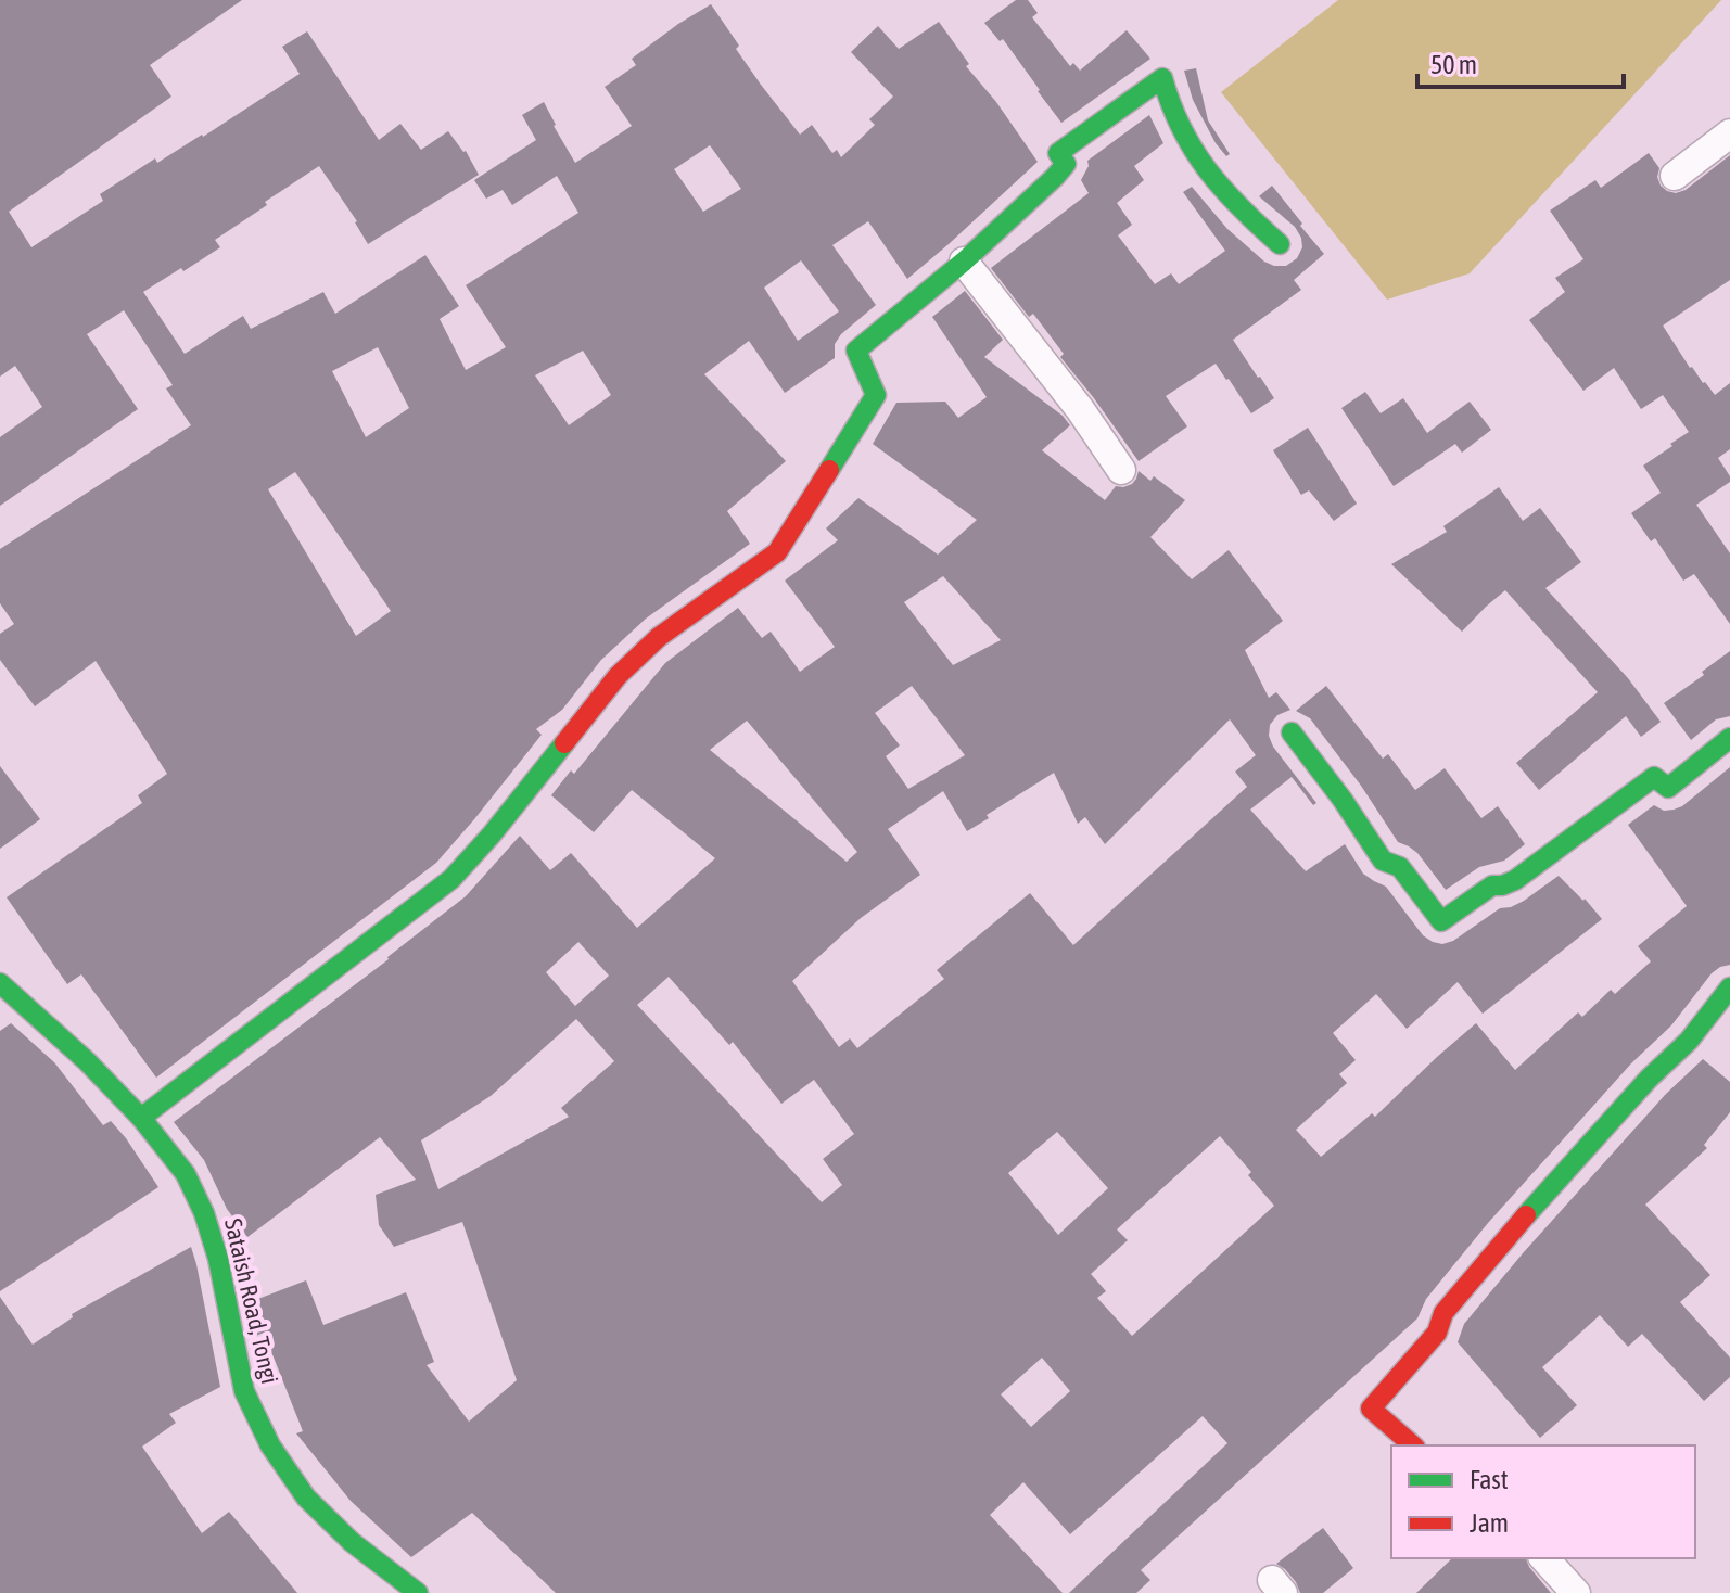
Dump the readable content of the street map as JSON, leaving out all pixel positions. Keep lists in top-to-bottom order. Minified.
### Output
{"streets":{"street":["Sataish Road, Tongi"]},"legend":["Fast","Jam"],"scale_bar":"50 m"}
